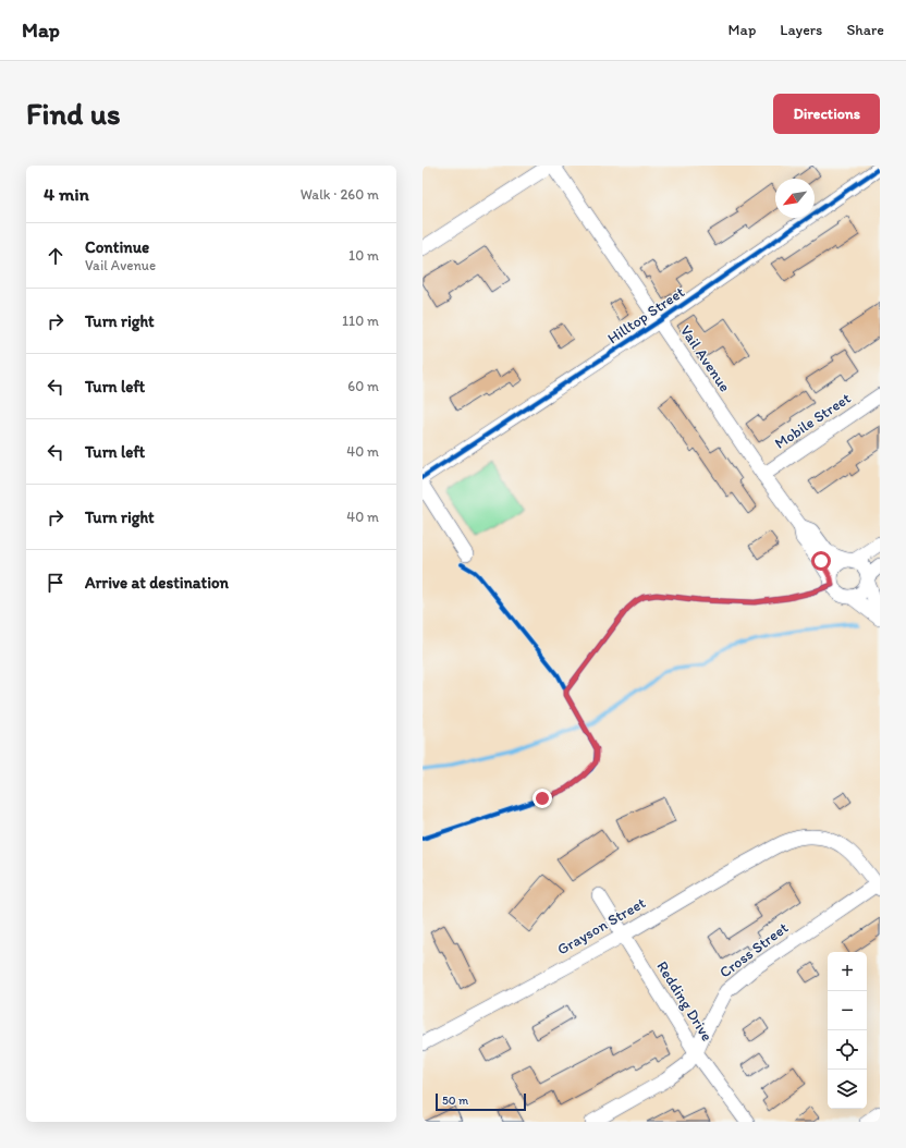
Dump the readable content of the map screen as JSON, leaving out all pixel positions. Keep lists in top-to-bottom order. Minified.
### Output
{"streets":{"street":["Hilltop Street","Vail Avenue","Mobile Street","Grayson Street","Cross Street","Redding Drive"]},"crossings":[["Hilltop Street","Vail Avenue"],["Vail Avenue","Mobile Street"],["Grayson Street","Cross Street"],["Grayson Street","Redding Drive"],["Cross Street","Redding Drive"]],"scale_bar":"50 m","north":"bottom left","page":{"header":"Map","nav":["Map","Layers","Share"],"buttons":"Directions","title":"Find us","heading":["4 min","Walk · 260 m"],"list":[["Continue","Vail Avenue","10 m"],["Turn right","110 m"],["Turn left","60 m"],["Turn left","40 m"],["Turn right","40 m"],"Arrive at destination"],"map_buttons":["+","−"],"scale":"50 m"}}
